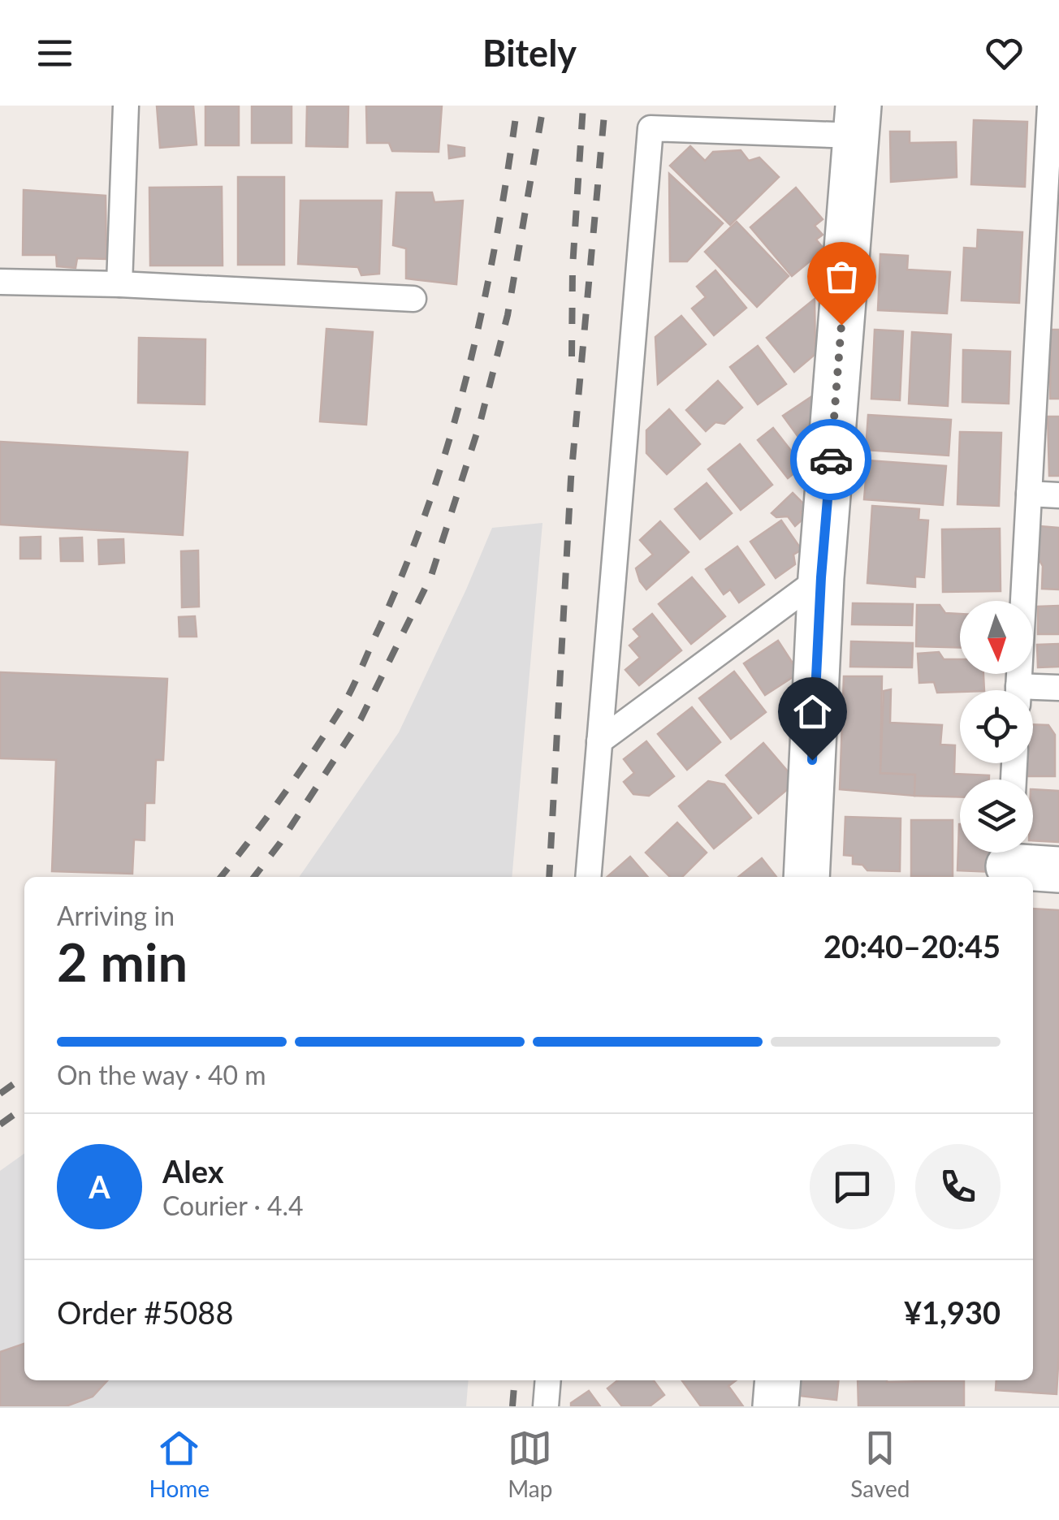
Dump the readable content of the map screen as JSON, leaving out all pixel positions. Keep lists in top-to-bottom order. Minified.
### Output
{"north":"bottom","page":{"header":"Bitely","heading":["2 min","Arriving in","20:40–20:45"],"panel":["Alex","Courier · 4.4","Order #5088","¥1,930"],"bar":"On the way · 40 m","round":"A","tabs":["Home","Map","Saved"]}}
